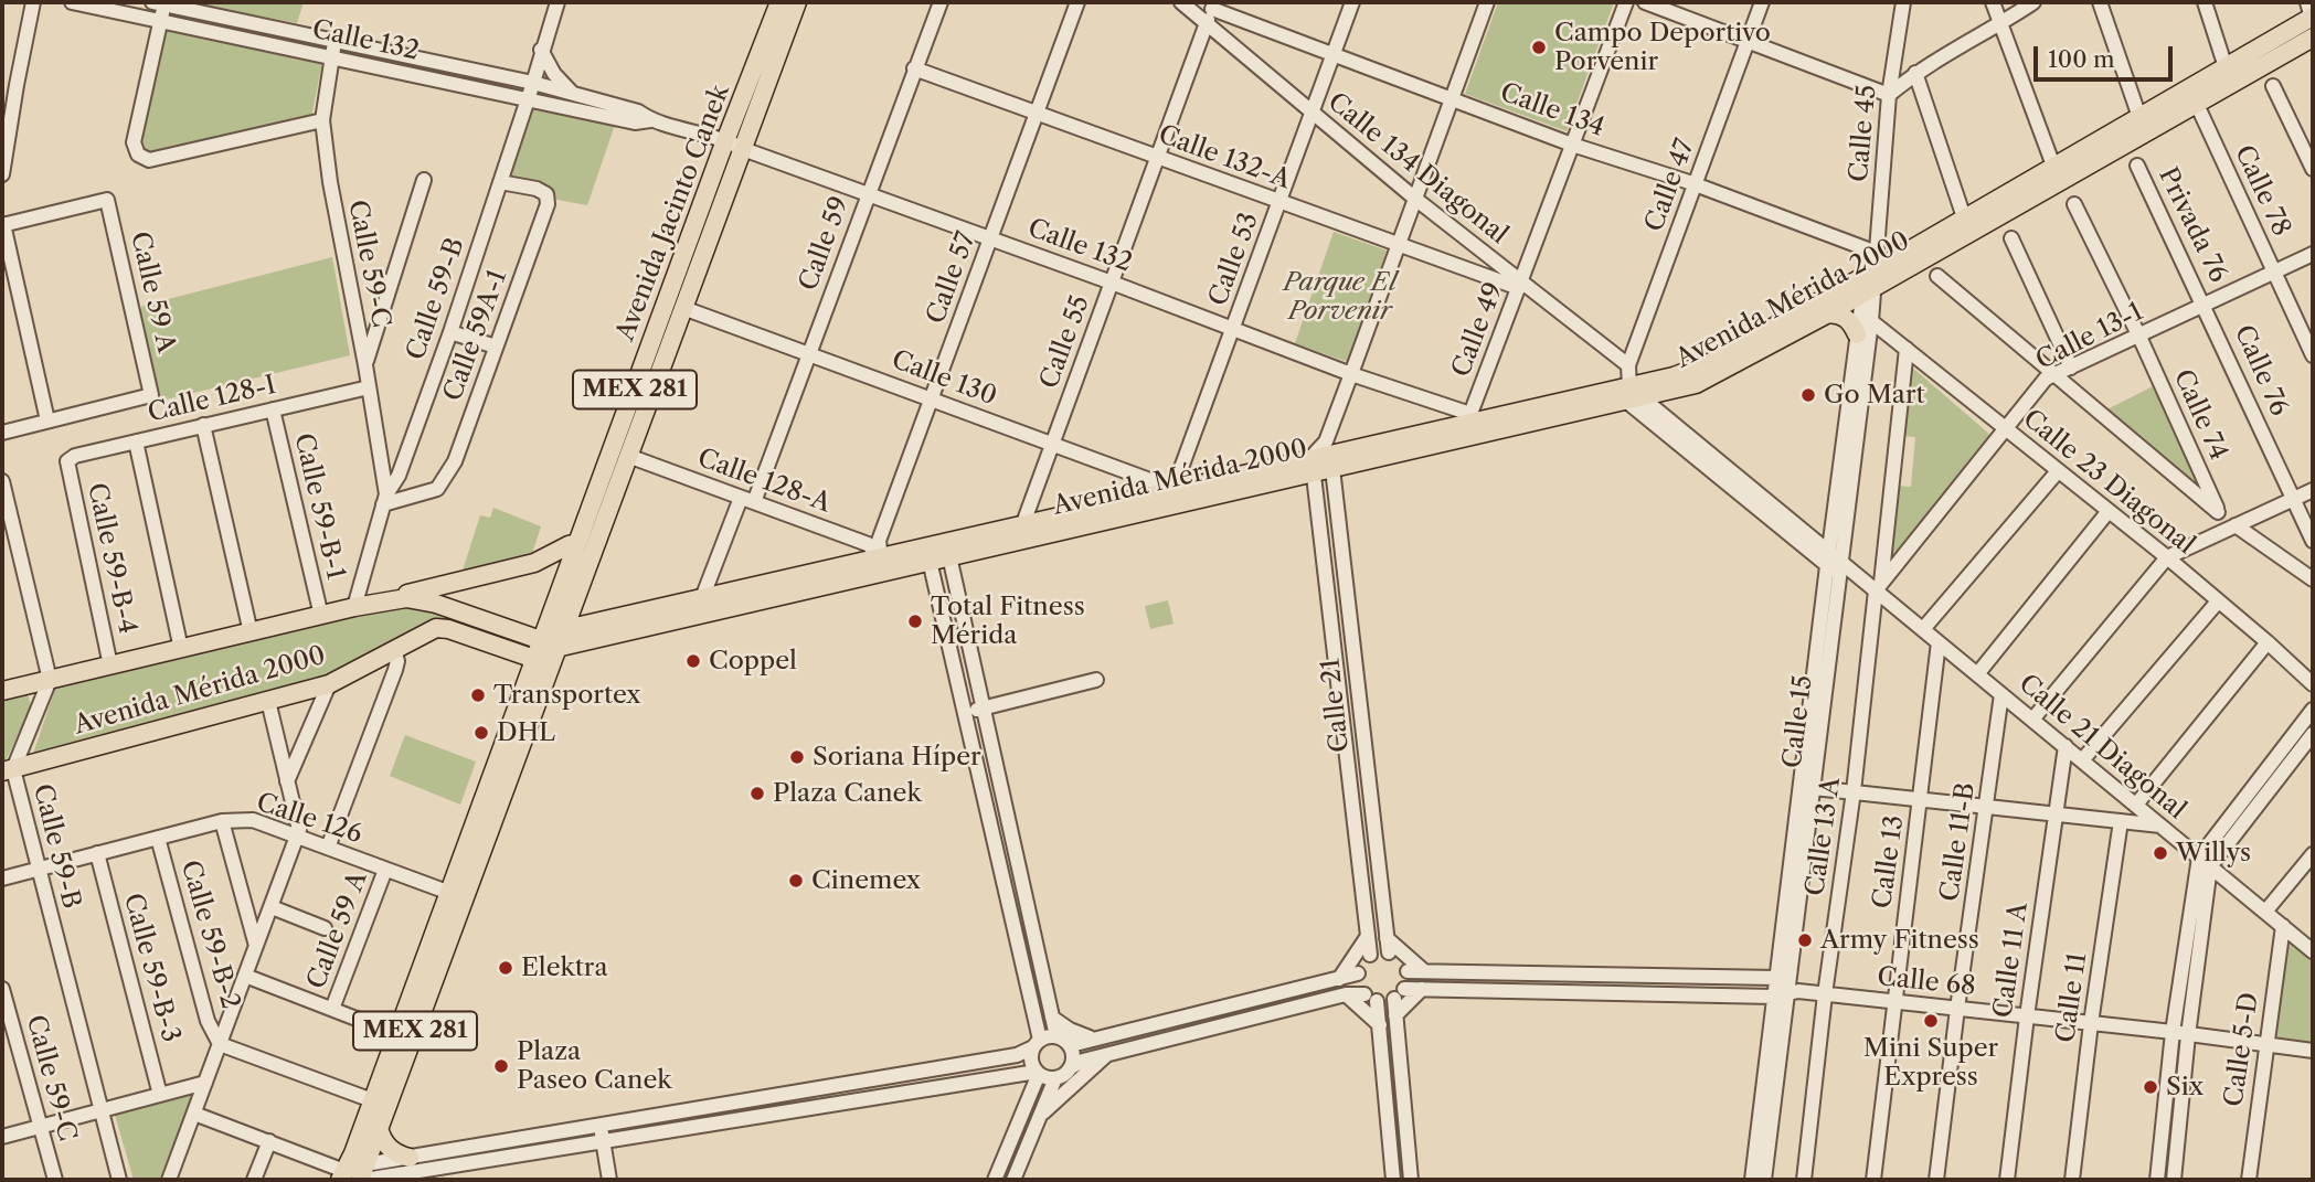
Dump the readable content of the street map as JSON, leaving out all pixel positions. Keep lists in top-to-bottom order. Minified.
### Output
{"streets":{"main road":["Avenida Jacinto Canek","Avenida Mérida 2000","MEX 281"],"street":["Calle 132","Calle 134","Calle 45","Calle 132-A","Calle 134 Diagonal","Calle 47","Calle 78","Privada 76","Calle 59","Calle 53","Calle 59-C","Calle 57","Calle 59 A","Calle 59-B","Calle 49","Calle 59A-1","Calle 13-1","Calle 55","Calle 76","Calle 130","Calle 128-I","Calle 74","Calle 128-A","Calle 23 Diagonal","Calle 59-B-1","Calle 59-B-4","Calle 21","Calle 15","Calle 21 Diagonal","Calle 126","Calle 13 A","Calle 11-B","Calle 13","Calle 59-B-2","Calle 11 A","Calle 59-B-3","Calle 68","Calle 11","Calle 5-D"]},"crossings":[["Calle 132","Avenida Jacinto Canek"],["Calle 132","Calle 59"],["Calle 132","Calle 53"],["Calle 132","Calle 59-C"],["Calle 132","Calle 57"],["Calle 132","Calle 59-B"],["Calle 132","Avenida Mérida 2000"],["Calle 132","Calle 49"],["Calle 132","Calle 55"],["Calle 134","Calle 45"],["Calle 134","Calle 47"],["Calle 134","Calle 53"],["Calle 134","Avenida Mérida 2000"],["Calle 134","Calle 49"],["Calle 134","Calle 55"],["Calle 134","Calle 15"],["Calle 45","Avenida Mérida 2000"],["Calle 45","Calle 15"],["Calle 132-A","Calle 134 Diagonal"],["Calle 132-A","Calle 59"],["Calle 132-A","Calle 53"],["Calle 132-A","Calle 57"],["Calle 132-A","Calle 49"],["Calle 132-A","Calle 55"],["Calle 134 Diagonal","Calle 47"],["Calle 134 Diagonal","Calle 53"],["Calle 134 Diagonal","Calle 49"],["Calle 134 Diagonal","Calle 55"],["Calle 47","Avenida Mérida 2000"],["Calle 47","Calle 21 Diagonal"],["Calle 78","Avenida Mérida 2000"],["Calle 78","Calle 13-1"],["Avenida Jacinto Canek","Avenida Mérida 2000"],["Avenida Jacinto Canek","Calle 130"],["Avenida Jacinto Canek","Calle 128-A"],["Avenida Jacinto Canek","Calle 126"],["Privada 76","Calle 13-1"],["Privada 76","Calle 76"],["Calle 59","Avenida Mérida 2000"],["Calle 59","Calle 130"],["Calle 59","Calle 128-A"],["Calle 53","Avenida Mérida 2000"],["Calle 53","Calle 130"],["Calle 59-C","Calle 59-B"],["Calle 59-C","Calle 59A-1"],["Calle 59-C","Calle 128-I"],["Calle 57","Avenida Mérida 2000"],["Calle 57","Calle 130"],["Calle 57","Calle 128-A"],["Calle 59 A","Calle 126"],["Calle 59-B","Avenida Mérida 2000"],["Calle 59-B","Calle 59A-1"],["Calle 59-B","Calle 126"],["Avenida Mérida 2000","Calle 49"],["Avenida Mérida 2000","Calle 55"],["Avenida Mérida 2000","Calle 130"],["Avenida Mérida 2000","Calle 128-A"],["Avenida Mérida 2000","Calle 59-B-1"],["Avenida Mérida 2000","Calle 59-B-4"],["Avenida Mérida 2000","Calle 21"],["Avenida Mérida 2000","Calle 15"],["Avenida Mérida 2000","Calle 21 Diagonal"],["Calle 13-1","Calle 76"],["Calle 13-1","Calle 74"],["Calle 13-1","Calle 23 Diagonal"],["Calle 13-1","Calle 21 Diagonal"],["Calle 13-1","Calle 13 A"],["Calle 55","Calle 130"],["Calle 128-I","Calle 59-B-1"],["Calle 128-I","Calle 59-B-4"],["Calle 23 Diagonal","Calle 15"],["Calle 23 Diagonal","Calle 13 A"],["Calle 15","Calle 21 Diagonal"],["Calle 15","Calle 68"],["Calle 21 Diagonal","Calle 13 A"],["Calle 21 Diagonal","Calle 11-B"],["Calle 21 Diagonal","Calle 13"],["Calle 21 Diagonal","Calle 11 A"],["Calle 21 Diagonal","Calle 5-D"],["Calle 126","Calle 59-B-2"],["Calle 126","Calle 59-B-3"],["Calle 13 A","Calle 68"],["Calle 11-B","Calle 68"],["Calle 13","Calle 68"],["Calle 11 A","Calle 68"],["Calle 68","Calle 11"],["Calle 68","Calle 5-D"]],"parks":["Parque El Porvenir"],"places":["Campo Deportivo Porvenir","Go Mart","Total Fitness Mérida","Coppel","Transportex","DHL","Soriana Híper","Plaza Canek","Willys","Cinemex","Army Fitness","Elektra","Mini Super Express","Plaza Paseo Canek","Six"],"scale_bar":"100 m"}
